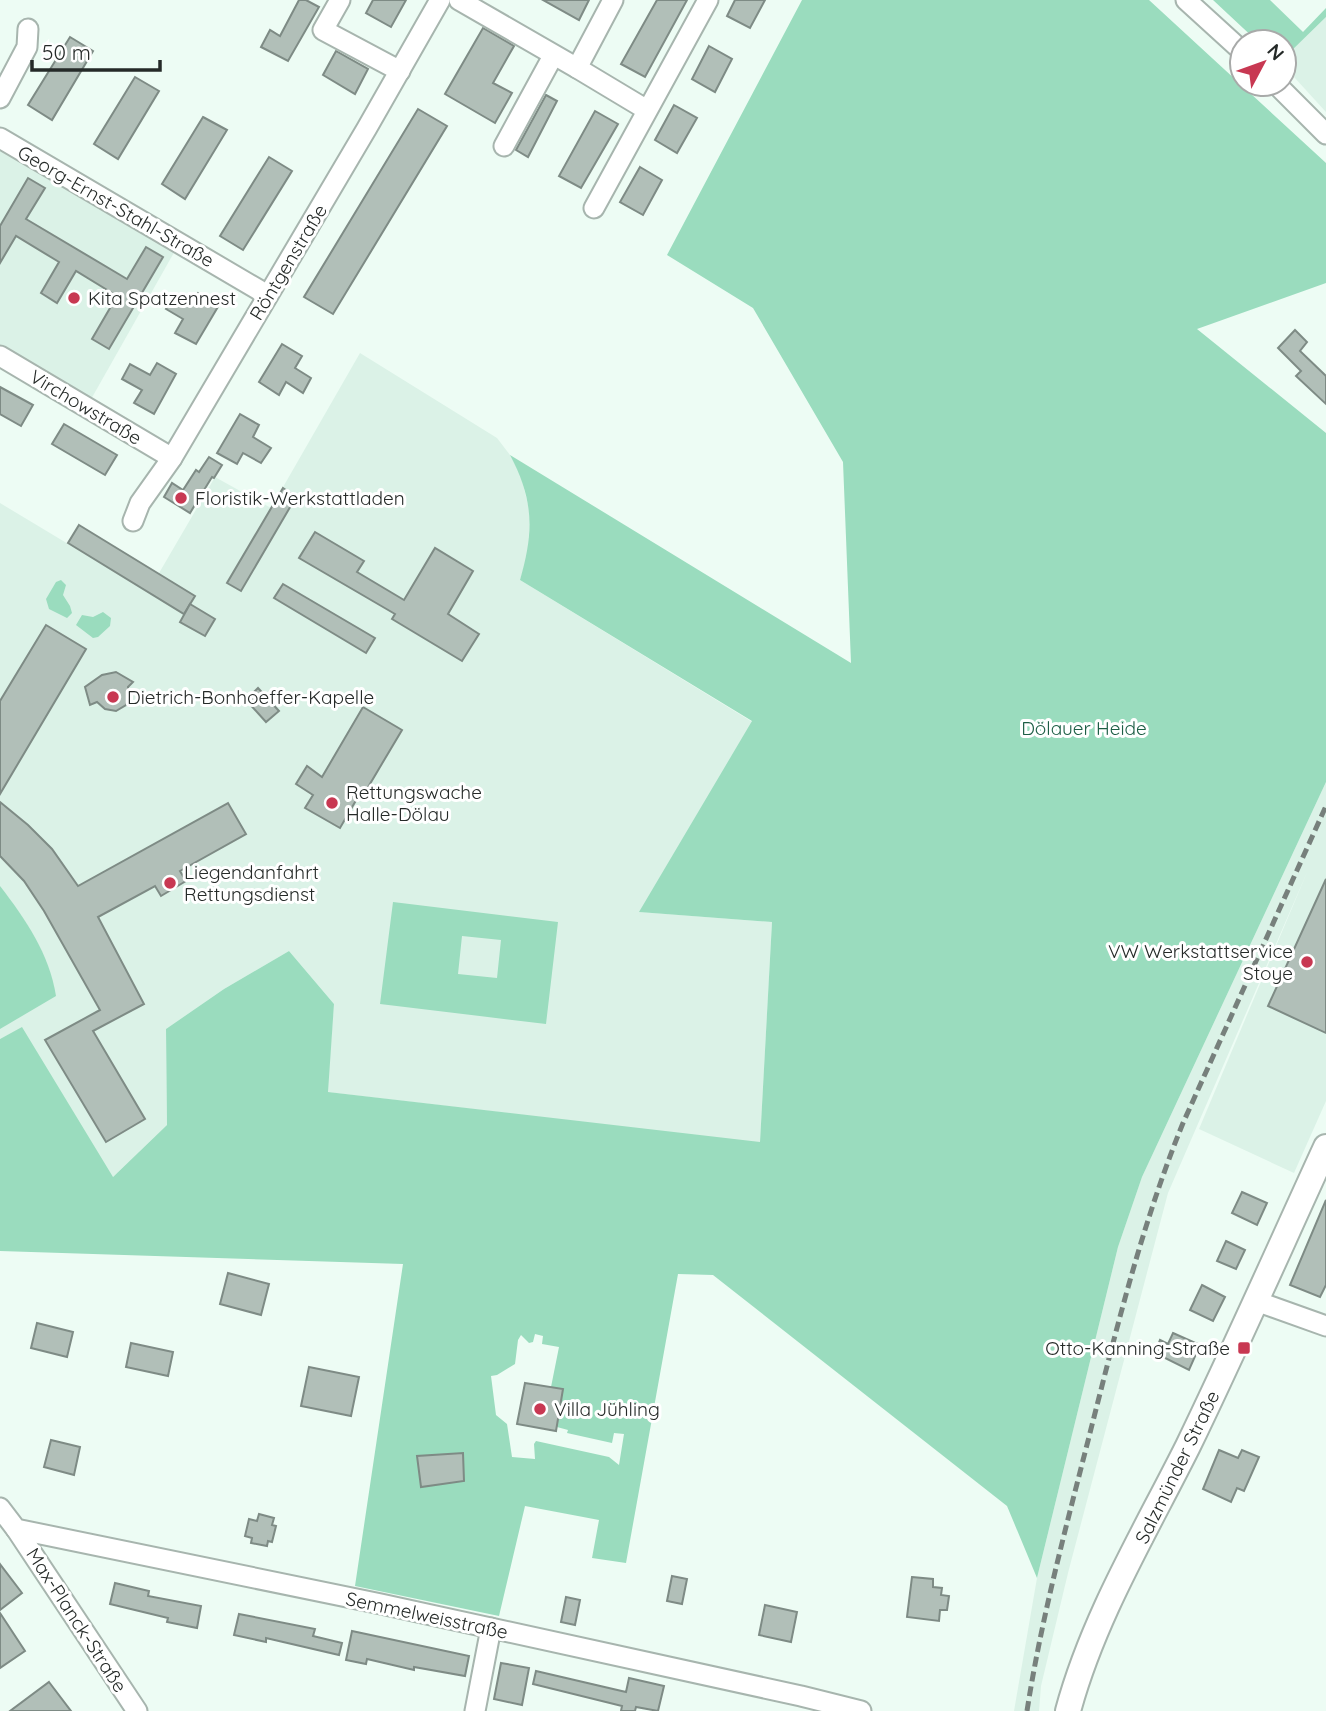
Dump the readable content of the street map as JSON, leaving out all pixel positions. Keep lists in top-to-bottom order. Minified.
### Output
{"streets":{"main road":["Salzmünder Straße"],"street":["Georg-Ernst-Stahl-Straße","Röntgenstraße","Virchowstraße","Semmelweisstraße","Max-Planck-Straße"]},"crossings":[["Georg-Ernst-Stahl-Straße","Röntgenstraße"],["Röntgenstraße","Virchowstraße"],["Semmelweisstraße","Max-Planck-Straße"]],"parks":["Dölauer Heide"],"places":{"other":["Kita Spatzennest","Floristik-Werkstattladen","Dietrich-Bonhoeffer-Kapelle","Rettungswache Halle-Dölau","Liegendanfahrt Rettungsdienst","VW Werkstattservice Stoye","Villa Jühling"],"transit":["Otto-Kanning-Straße"]},"scale_bar":"50 m","north":"top right"}
